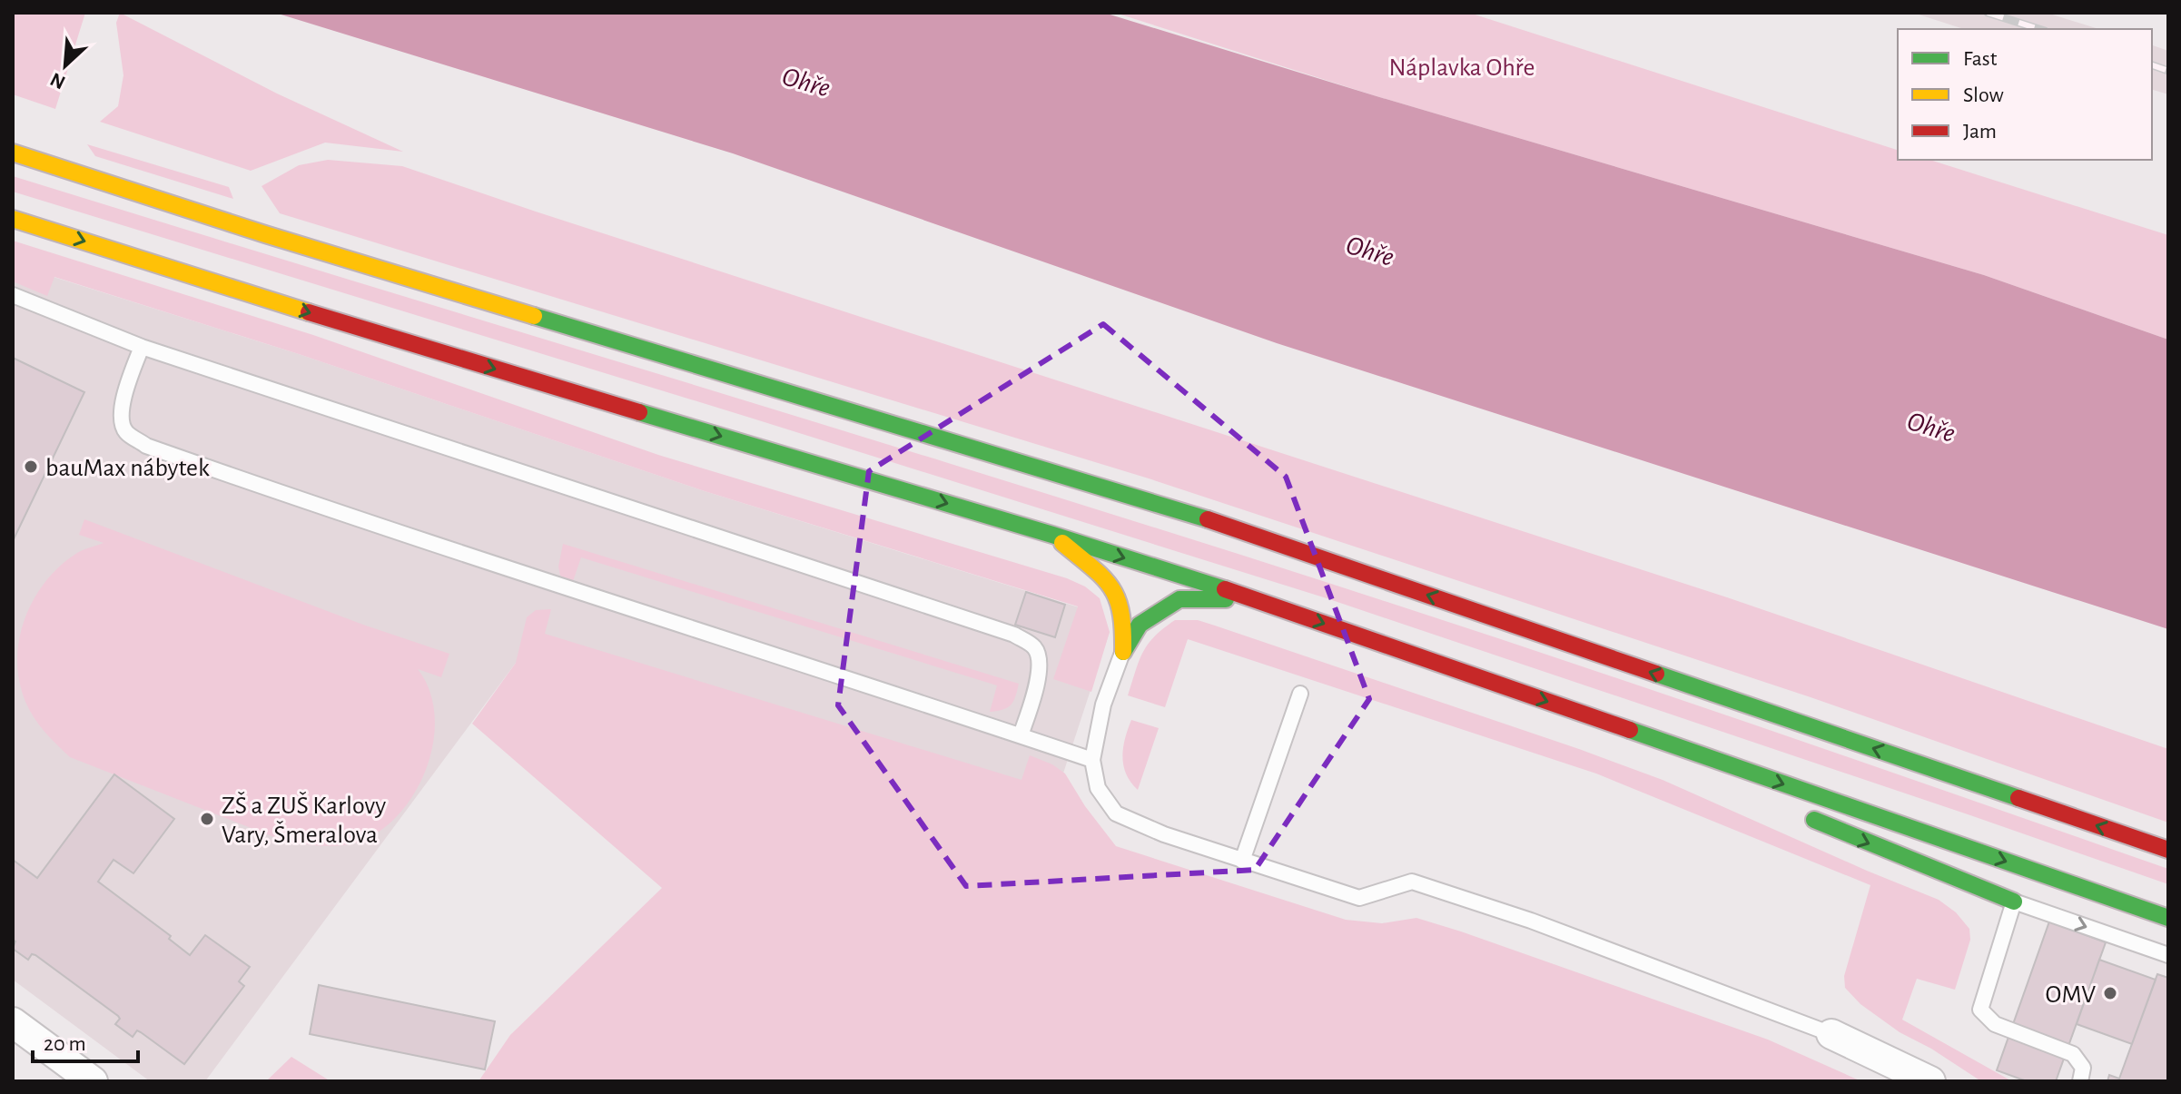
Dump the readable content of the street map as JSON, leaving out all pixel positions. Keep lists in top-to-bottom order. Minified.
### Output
{"water":["Ohře"],"parks":["Náplavka Ohře"],"places":["bauMax nábytek","ZŠ a ZUŠ Karlovy Vary, Šmeralova","OMV"],"legend":["Fast","Slow","Jam"],"scale_bar":"20 m","north":"bottom left"}
